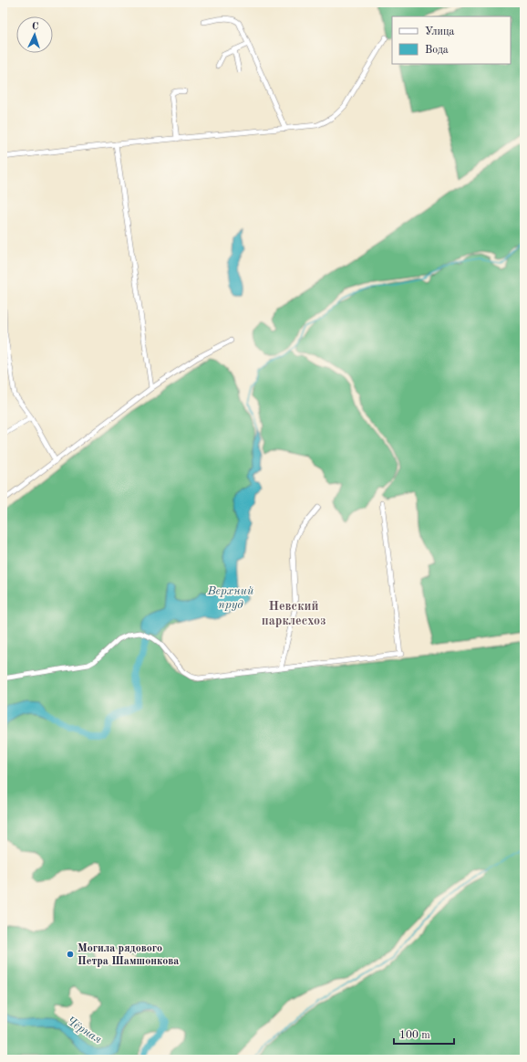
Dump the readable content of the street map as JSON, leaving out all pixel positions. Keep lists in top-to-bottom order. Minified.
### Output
{"districts":["Невский парклесхоз"],"water":["Верхний пруд","Чёрная"],"places":["Могила рядового Петра Шамшонкова"],"legend":["Улица","Вода"],"scale_bar":"100 m","north":"top"}
